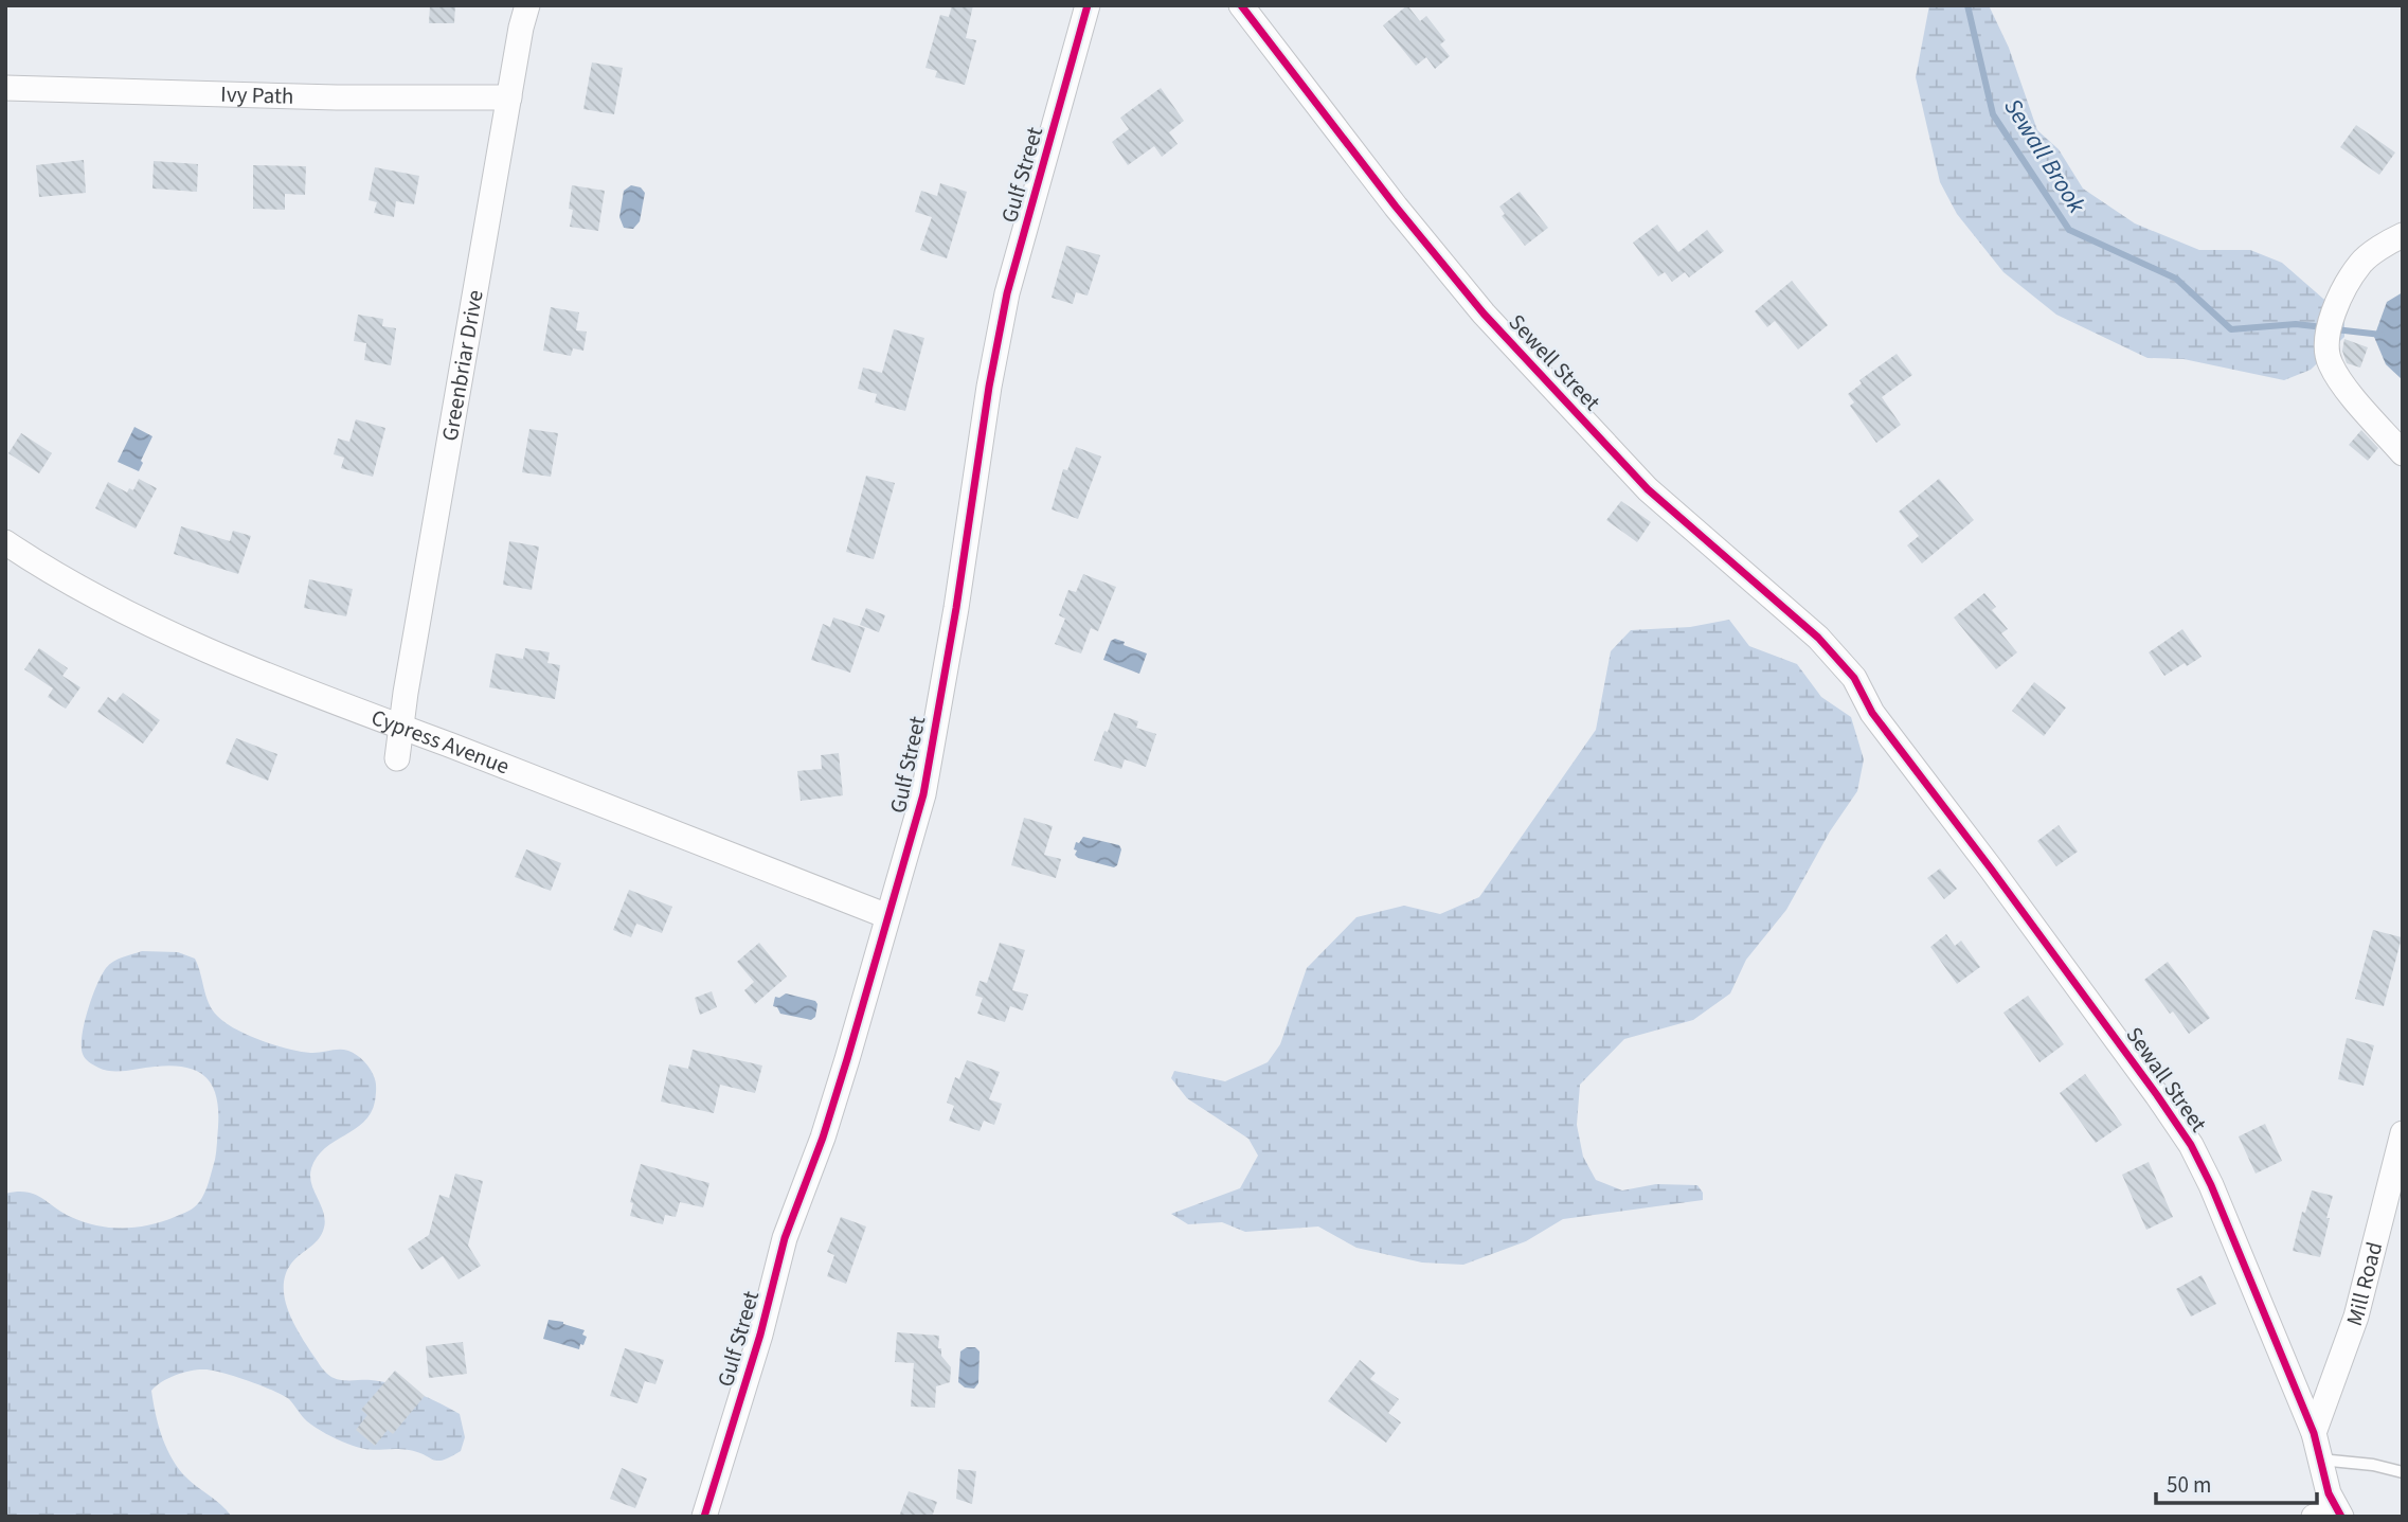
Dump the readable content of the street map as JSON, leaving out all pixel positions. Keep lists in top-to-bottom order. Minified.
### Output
{"streets":{"street":["Ivy Path","Gulf Street","Sewell Street","Greenbriar Drive","Cypress Avenue","Sewall Street","Mill Road"]},"crossings":[["Ivy Path","Greenbriar Drive"],["Gulf Street","Cypress Avenue"],["Sewell Street","Sewall Street"],["Greenbriar Drive","Cypress Avenue"],["Sewall Street","Mill Road"]],"water":["Sewall Brook"],"scale_bar":"50 m"}
